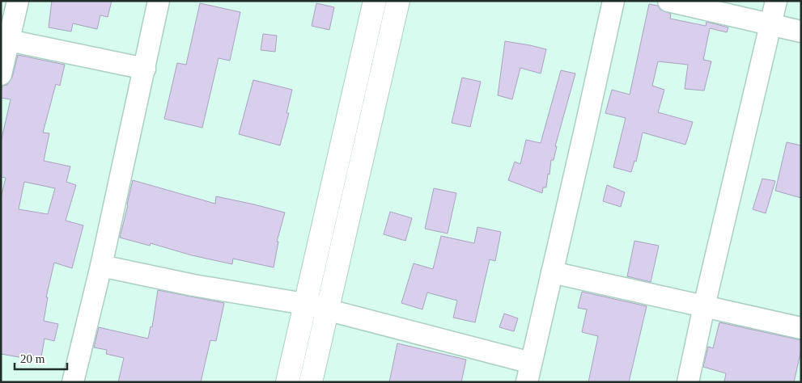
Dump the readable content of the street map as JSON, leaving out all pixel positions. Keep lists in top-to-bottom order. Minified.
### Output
{"scale_bar":"20 m"}
